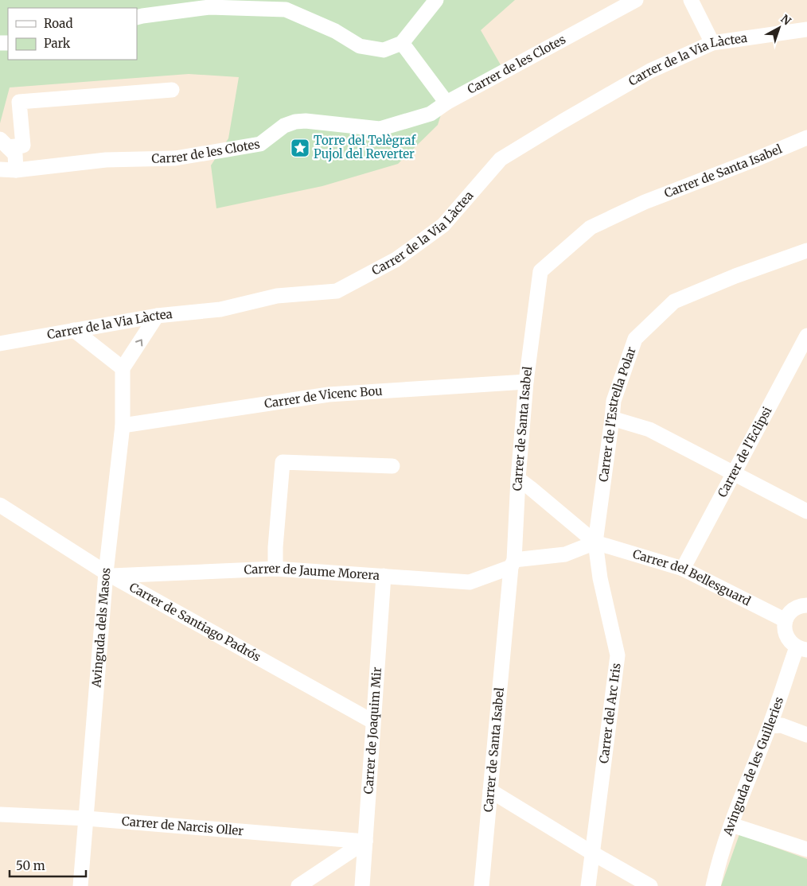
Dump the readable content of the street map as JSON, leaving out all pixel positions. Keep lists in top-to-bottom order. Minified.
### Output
{"streets":{"street":["Carrer de la Via Làctea","Carrer de les Clotes","Carrer de Santa Isabel","Carrer de Vicenc Bou","Carrer de l'Estrella Polar","Carrer de l'Eclipsi","Carrer de Jaume Morera","Carrer del Bellesguard","Carrer de Santiago Padrós","Avinguda dels Masos","Carrer del Arc Iris","Carrer de Joaquim Mir","Avinguda de les Guilleries","Carrer de Narcis Oller"]},"crossings":[["Carrer de Santa Isabel","Carrer de Vicenc Bou"],["Carrer de Santa Isabel","Carrer de Jaume Morera"],["Carrer de Santa Isabel","Carrer del Bellesguard"],["Carrer de Vicenc Bou","Avinguda dels Masos"],["Carrer de l'Estrella Polar","Carrer del Bellesguard"],["Carrer de l'Estrella Polar","Carrer del Arc Iris"],["Carrer de l'Eclipsi","Carrer del Bellesguard"],["Carrer de Jaume Morera","Carrer de Santiago Padrós"],["Carrer de Jaume Morera","Avinguda dels Masos"],["Carrer de Jaume Morera","Carrer de Joaquim Mir"],["Carrer del Bellesguard","Carrer del Arc Iris"],["Carrer de Santiago Padrós","Avinguda dels Masos"],["Carrer de Santiago Padrós","Carrer de Joaquim Mir"],["Avinguda dels Masos","Carrer de Narcis Oller"],["Carrer de Joaquim Mir","Carrer de Narcis Oller"]],"places":{"place":["Torre del Telègraf Pujol del Reverter"]},"legend":["Road","Park"],"scale_bar":"50 m","north":"top right"}
